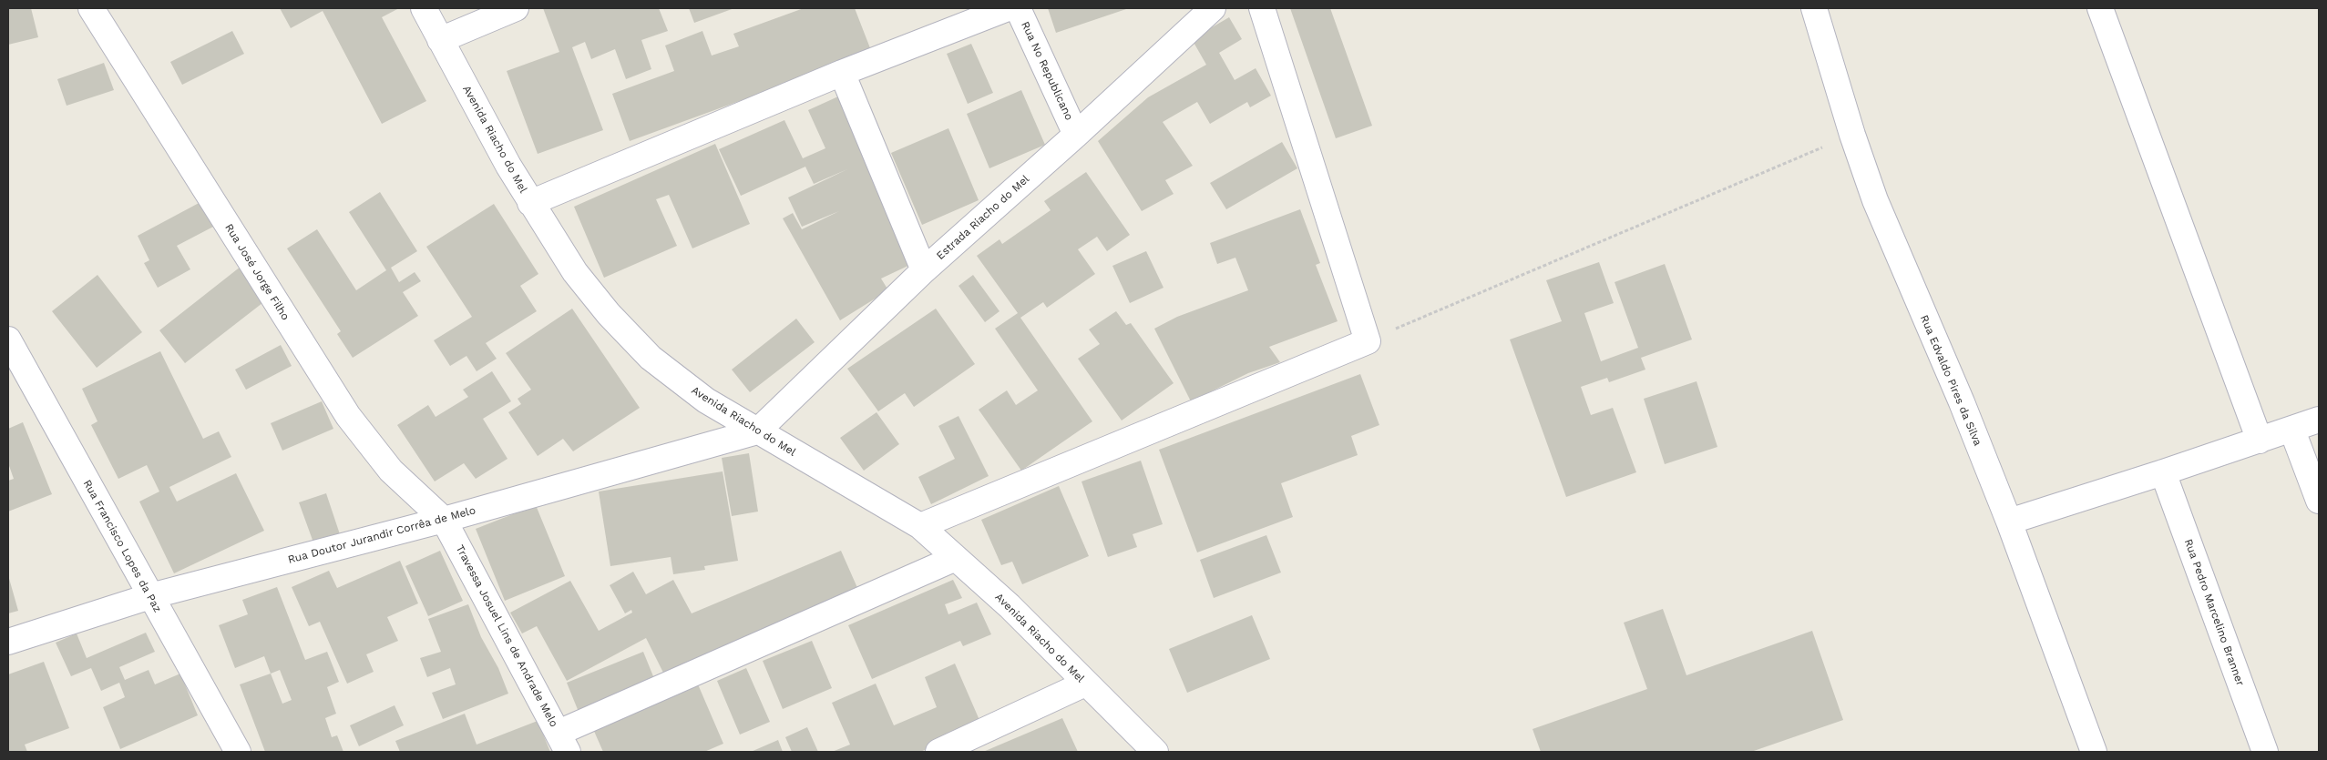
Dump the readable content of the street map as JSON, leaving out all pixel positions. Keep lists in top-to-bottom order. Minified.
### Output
{"streets":{"street":["Rua No Republicano","Avenida Riacho do Mel","Estrada Riacho do Mel","Rua José Jorge Filho","Rua Edvaldo Pires da Silva","Rua Doutor Jurandir Corrêa de Melo","Rua Francisco Lopes da Paz","Rua Pedro Marcelino Branner","Travessa Josuel Lins de Andrade Melo"]},"crossings":[["Rua No Republicano","Estrada Riacho do Mel"],["Avenida Riacho do Mel","Estrada Riacho do Mel"],["Avenida Riacho do Mel","Rua Doutor Jurandir Corrêa de Melo"],["Estrada Riacho do Mel","Rua Doutor Jurandir Corrêa de Melo"],["Rua José Jorge Filho","Rua Doutor Jurandir Corrêa de Melo"],["Rua José Jorge Filho","Travessa Josuel Lins de Andrade Melo"],["Rua Doutor Jurandir Corrêa de Melo","Rua Francisco Lopes da Paz"],["Rua Doutor Jurandir Corrêa de Melo","Travessa Josuel Lins de Andrade Melo"]]}
